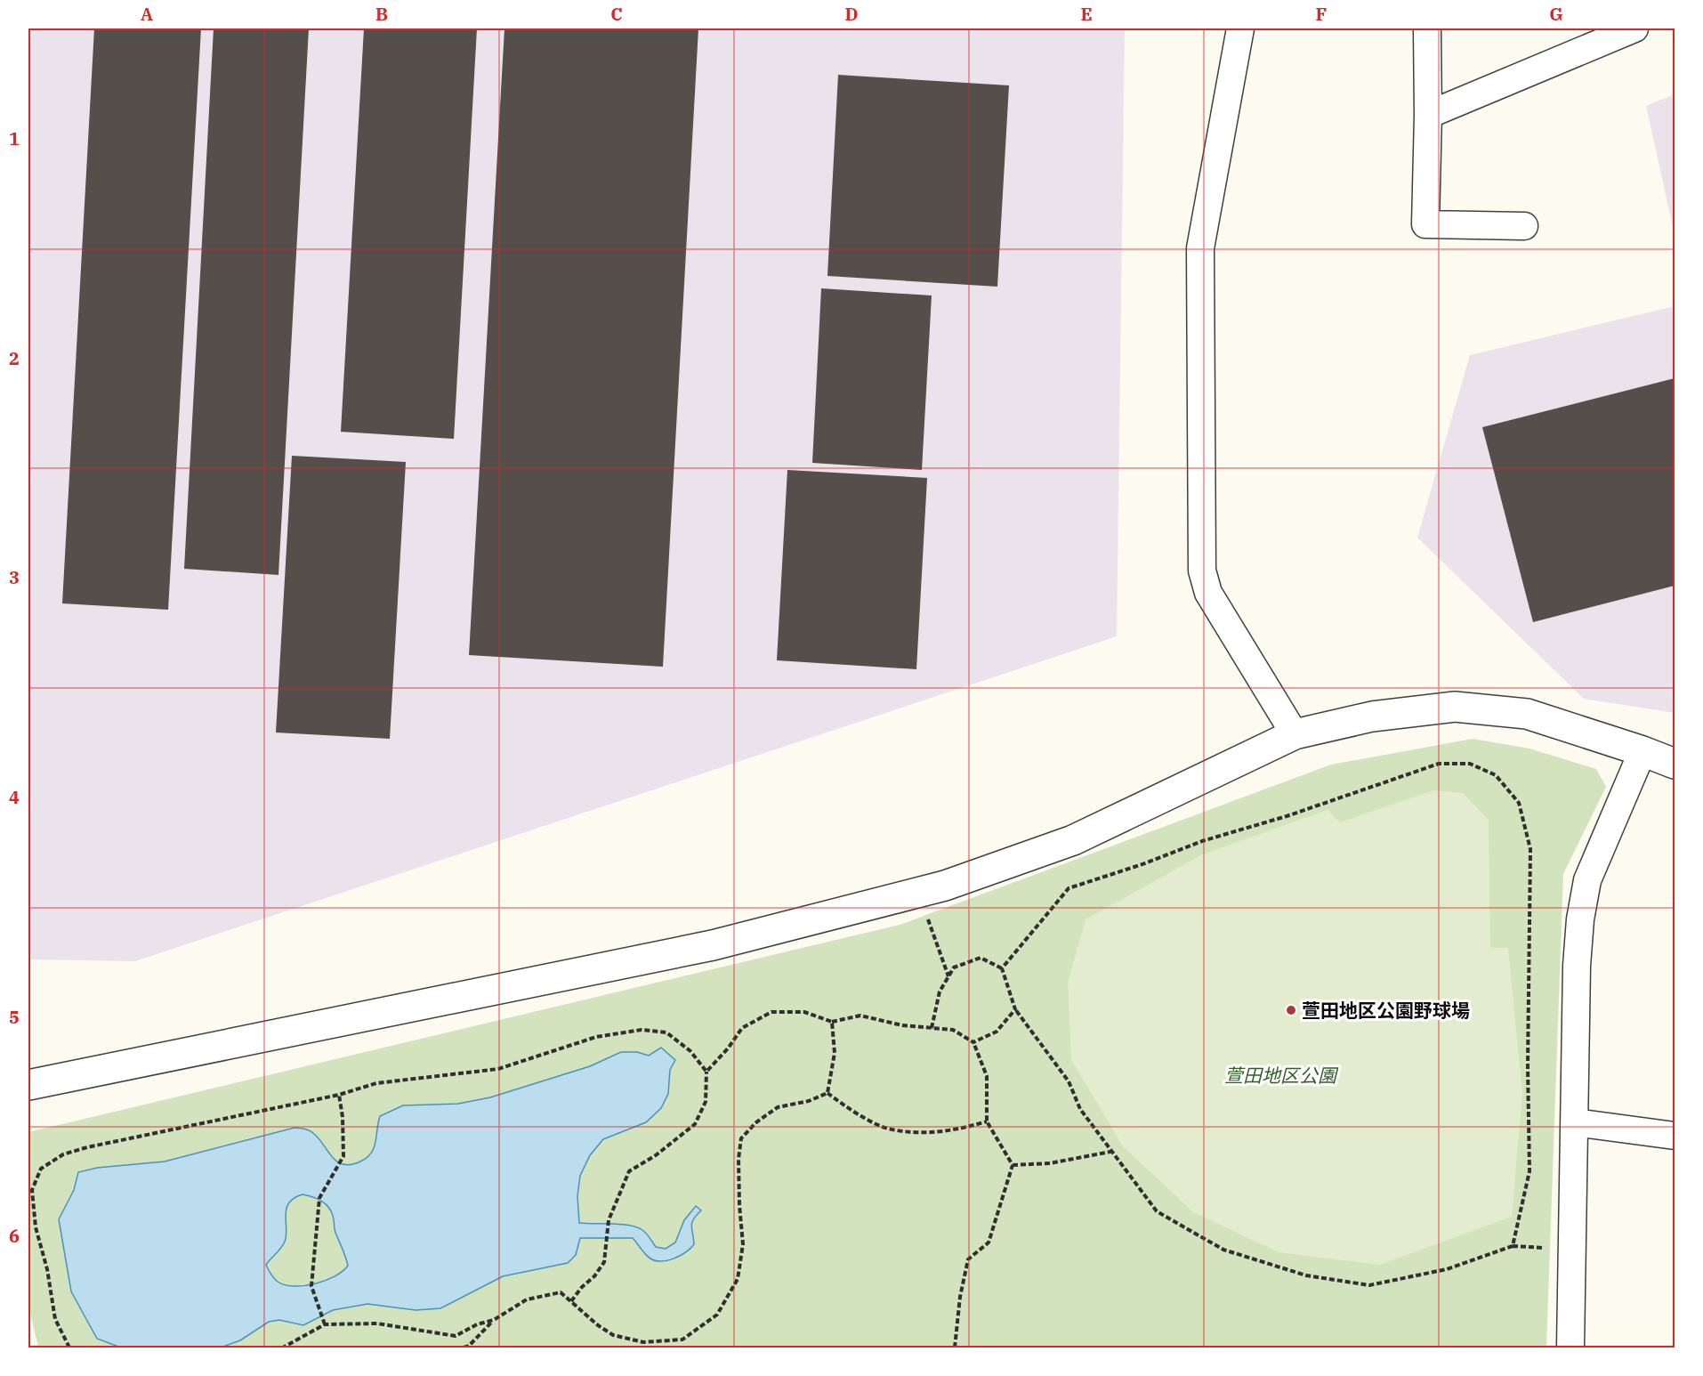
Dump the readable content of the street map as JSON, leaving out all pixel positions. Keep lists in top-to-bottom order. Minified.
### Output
{"parks":["萱田地区公園"],"places":["萱田地区公園野球場"],"grid":{"columns":["A","B","C","D","E","F","G"],"rows":["1","2","3","4","5","6"]}}
